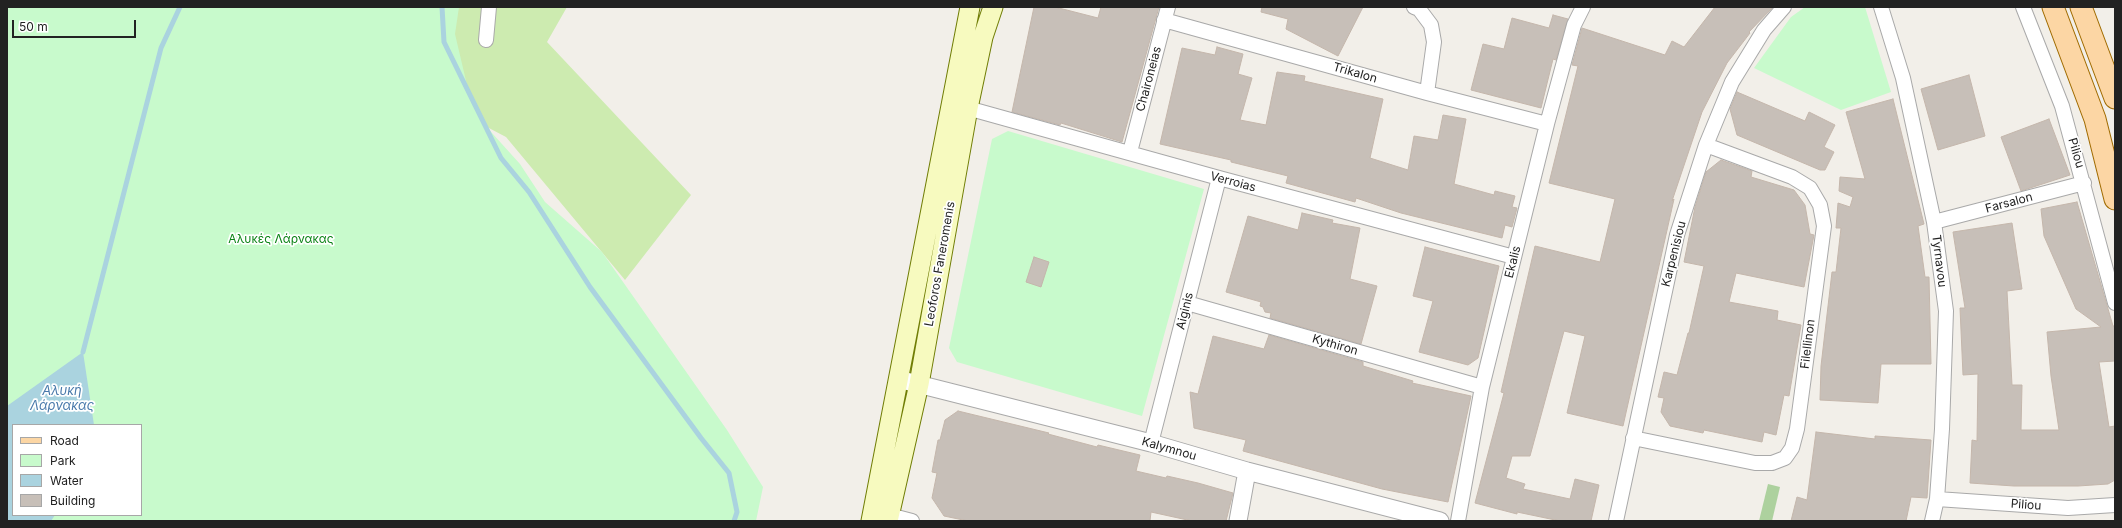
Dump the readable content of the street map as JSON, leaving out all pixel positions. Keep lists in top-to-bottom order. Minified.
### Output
{"streets":{"main road":["Leoforos Faneromenis"],"street":["Trikalon","Chaironeias","Piliou","Verroias","Farsalon","Karpenisiou","Tyrnavou","Ekalis","Aiginis","Filellinon","Kythiron","Kalymnou"]},"crossings":[["Trikalon","Chaironeias"],["Trikalon","Ekalis"],["Chaironeias","Verroias"],["Piliou","Farsalon"],["Piliou","Tyrnavou"],["Verroias","Ekalis"],["Verroias","Leoforos Faneromenis"],["Verroias","Aiginis"],["Farsalon","Tyrnavou"],["Karpenisiou","Filellinon"],["Ekalis","Kythiron"],["Leoforos Faneromenis","Kalymnou"],["Aiginis","Kythiron"],["Aiginis","Kalymnou"]],"water":["Αλυκή Λάρνακας"],"parks":["Αλυκές Λάρνακας"],"legend":["Road","Park","Water","Building"],"scale_bar":"50 m"}
